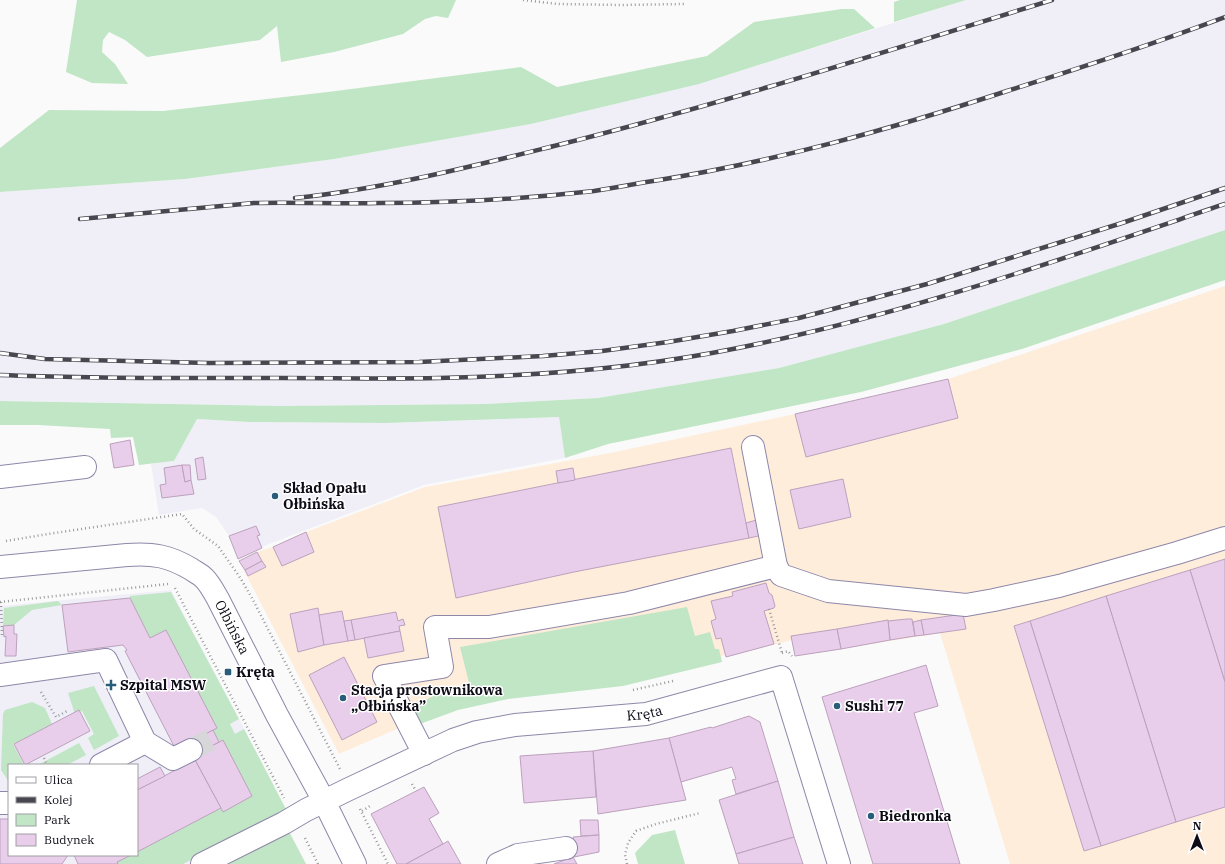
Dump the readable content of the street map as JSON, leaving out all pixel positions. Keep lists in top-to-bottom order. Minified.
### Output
{"streets":{"street":["Ołbińska","Kręta"]},"crossings":[["Ołbińska","Kręta"]],"places":{"other":["Skład Opału Ołbińska","Stacja prostownikowa „Ołbińska”","Sushi 77","Biedronka"],"transit":["Kręta"],"health":["Szpital MSW"]},"legend":["Ulica","Kolej","Park","Budynek"],"north":"top"}
